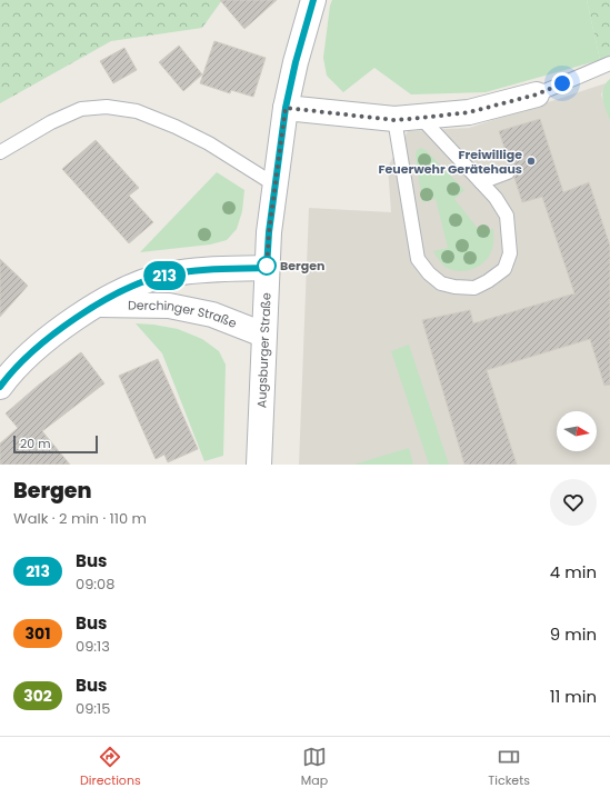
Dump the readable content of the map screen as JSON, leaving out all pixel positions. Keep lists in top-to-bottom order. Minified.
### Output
{"streets":{"street":["Derchinger Straße","Augsburger Straße"]},"crossings":[["Derchinger Straße","Augsburger Straße"]],"places":["Freiwillige Feuerwehr Gerätehaus","Bergen"],"lines":["bus line 213"],"scale_bar":"20 m","north":"right","page":{"on_map":"213","scale":"20 m","heading":["Bergen","Walk · 2 min · 110 m"],"list":[{"mark":"213","name":"Bus","note":"09:08","value":"4 min"},{"mark":"301","name":"Bus","note":"09:13","value":"9 min"},{"mark":"302","name":"Bus","note":"09:15","value":"11 min"}],"tabs":["Directions","Map","Tickets"]}}
